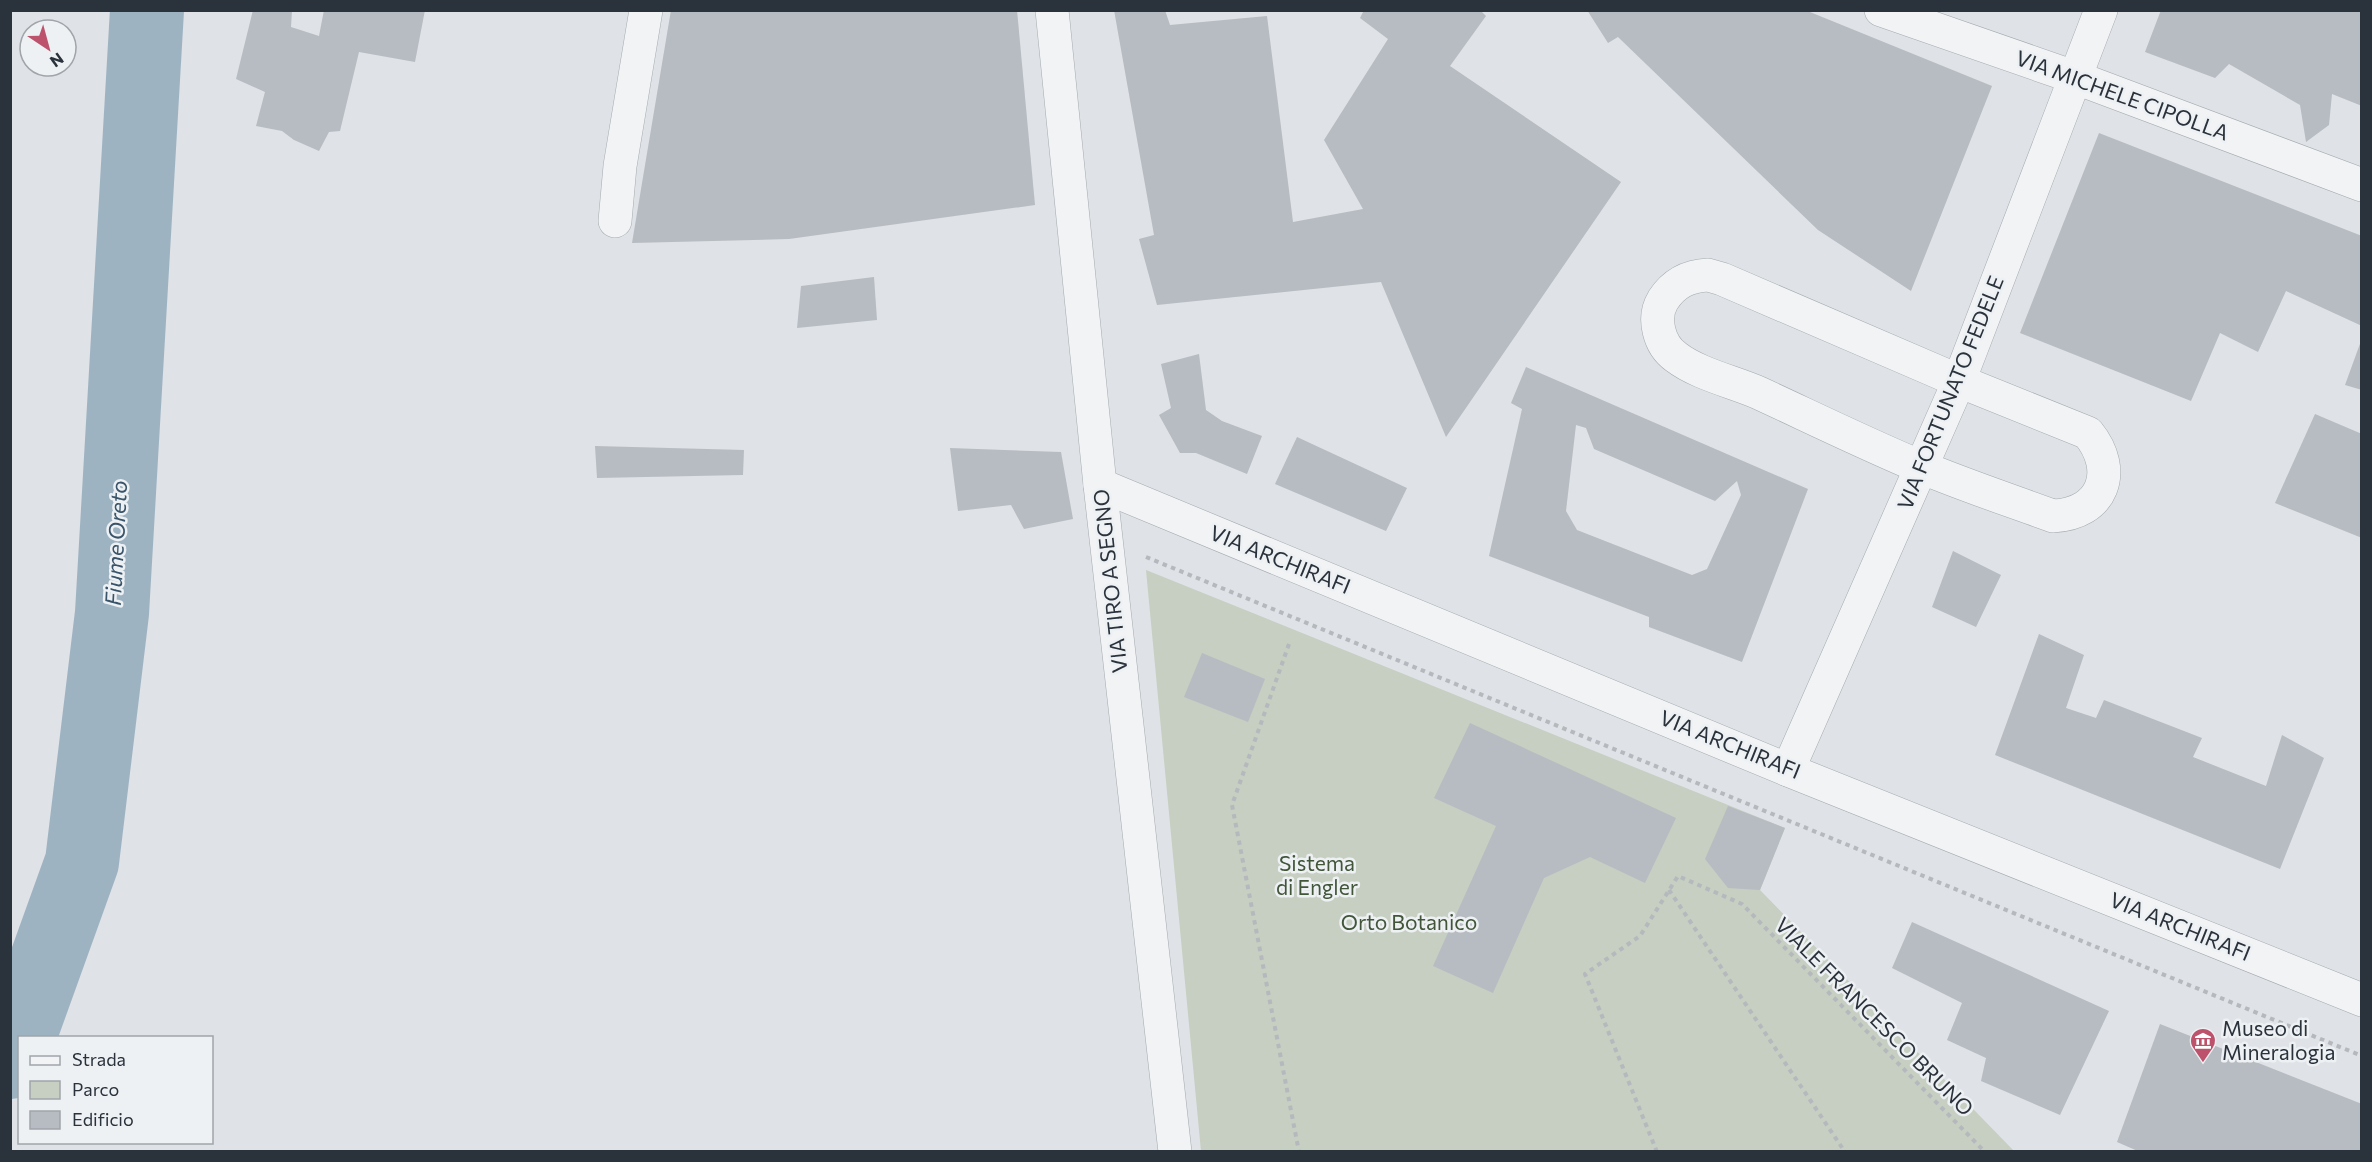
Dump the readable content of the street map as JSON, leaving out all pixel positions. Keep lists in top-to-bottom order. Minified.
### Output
{"streets":{"street":["VIA MICHELE CIPOLLA","VIA FORTUNATO FEDELE","VIA ARCHIRAFI","VIA TIRO A SEGNO"],"path":["VIALE FRANCESCO BRUNO"]},"crossings":[["VIA MICHELE CIPOLLA","VIA FORTUNATO FEDELE"],["VIA FORTUNATO FEDELE","VIA ARCHIRAFI"],["VIA ARCHIRAFI","VIA TIRO A SEGNO"]],"water":["Fiume Oreto"],"parks":["Sistema di Engler","Orto Botanico"],"places":{"museum":["Museo di Mineralogia"]},"legend":["Strada","Parco","Edificio"],"north":"bottom right"}
